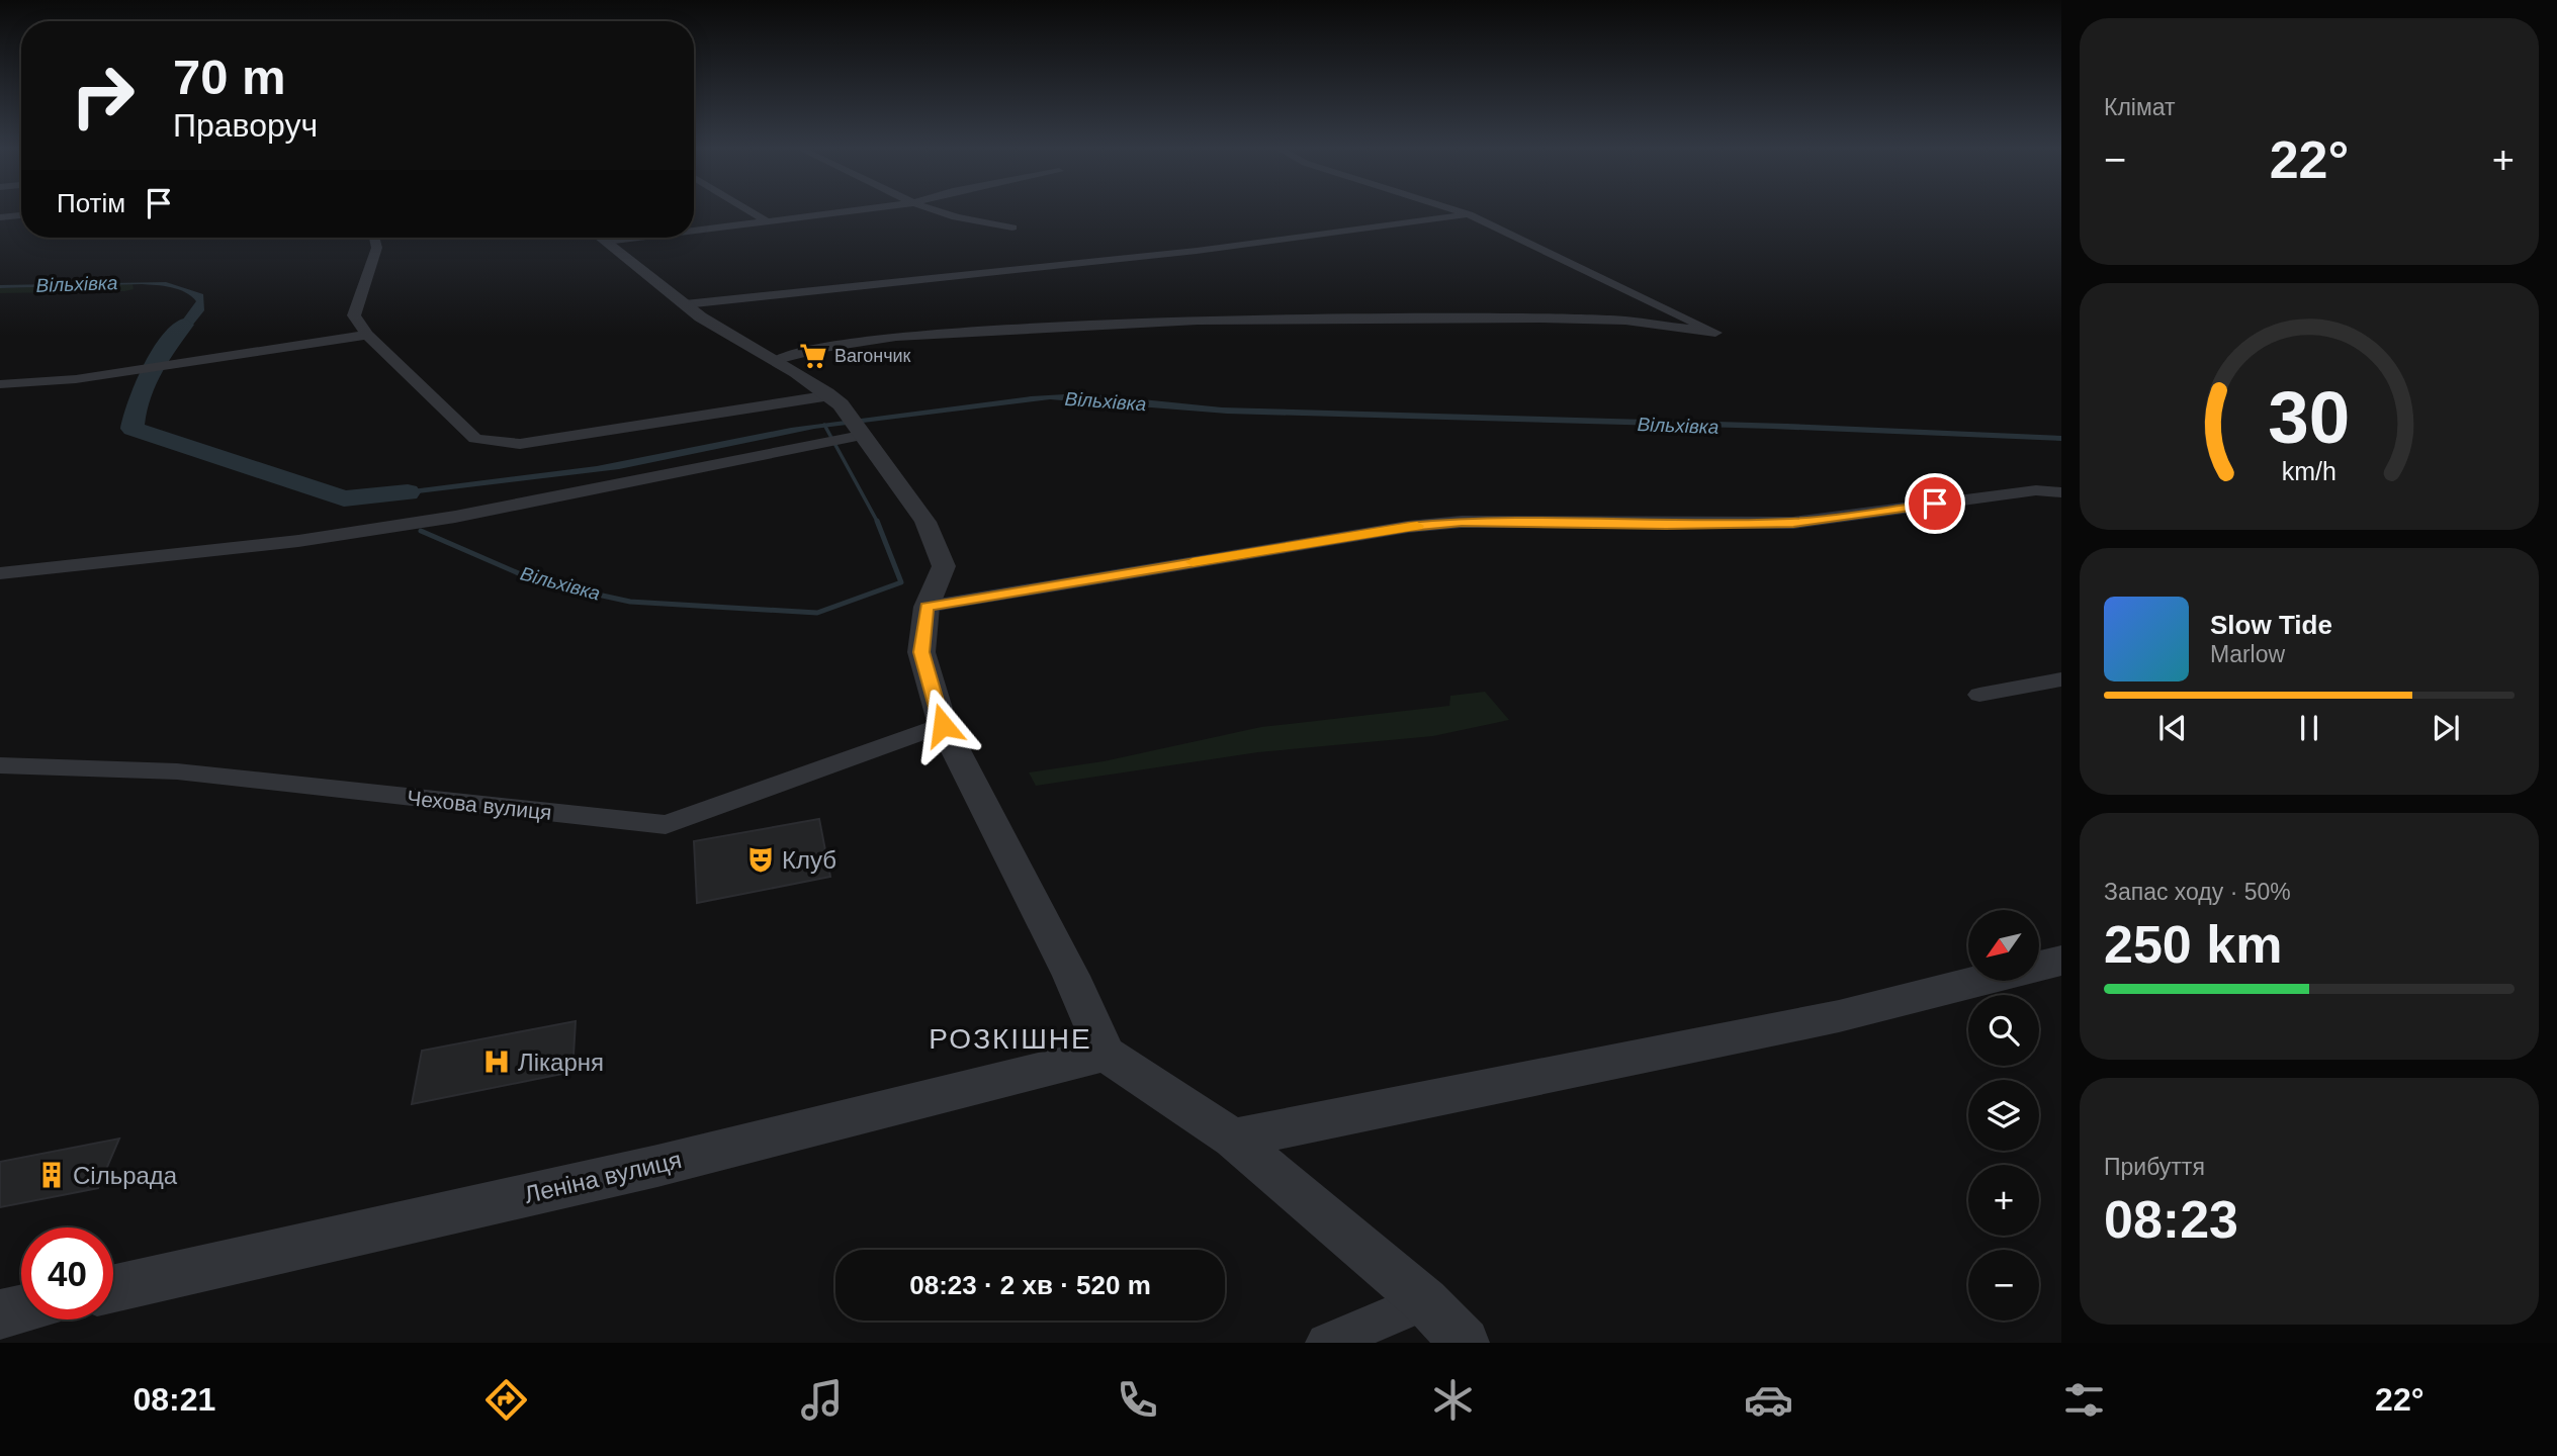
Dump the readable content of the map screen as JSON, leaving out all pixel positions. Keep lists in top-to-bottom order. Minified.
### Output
{"streets":{"street":["Чехова вулиця","Леніна вулиця"]},"districts":["РОЗКІШНЕ"],"water":["Вільхівка"],"places":{"supermarket":["Вагончик"],"theatre":["Клуб"],"hospital":["Лікарня"],"building":["Сільрада"]},"north":"bottom left","page":{"tile":["Клімат",["Запас ходу · 50%","250 km"],["Прибуття","08:23"]],"turn":["70 m","Праворуч"],"heat":["−","22°","+"],"then":"Потім","song":["Slow Tide","Marlow"],"map_buttons":["+","−"],"limit":"40","trip":"08:23 · 2 хв · 520 m","tabs":["08:21","22°"],"gauge":["30","km/h"]}}
